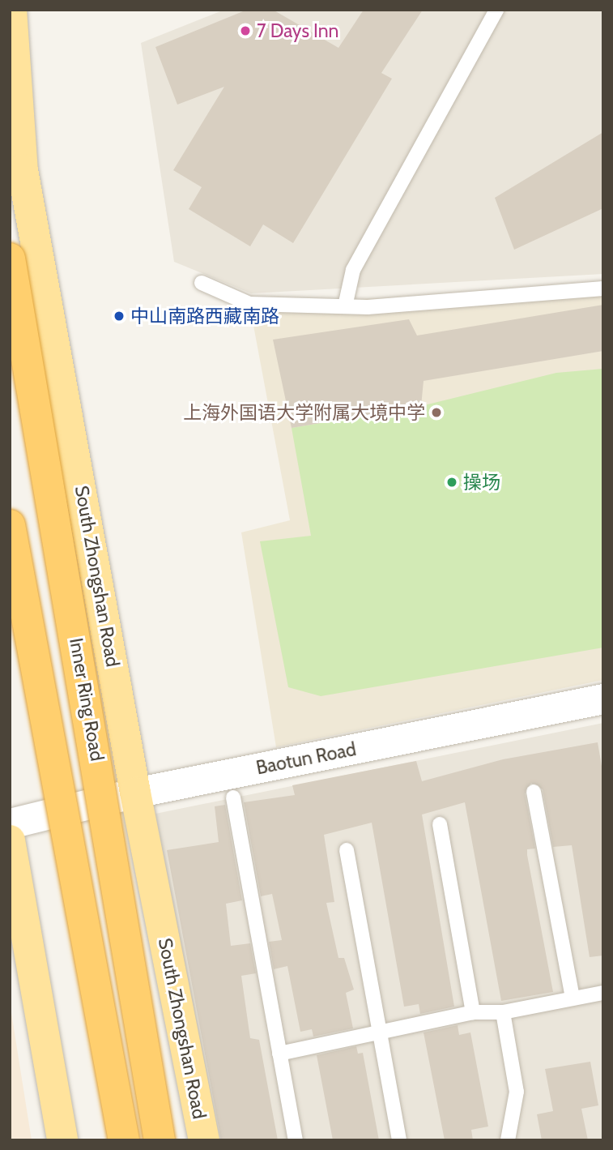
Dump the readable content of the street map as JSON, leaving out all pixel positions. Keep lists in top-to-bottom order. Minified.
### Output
{"streets":{"highway":["Inner Ring Road"],"main road":["South Zhongshan Road"],"street":["Baotun Road"]},"crossings":[["South Zhongshan Road","Baotun Road"]],"places":["7 Days Inn","中山南路西藏南路","上海外国语大学附属大境中学","操场"]}
